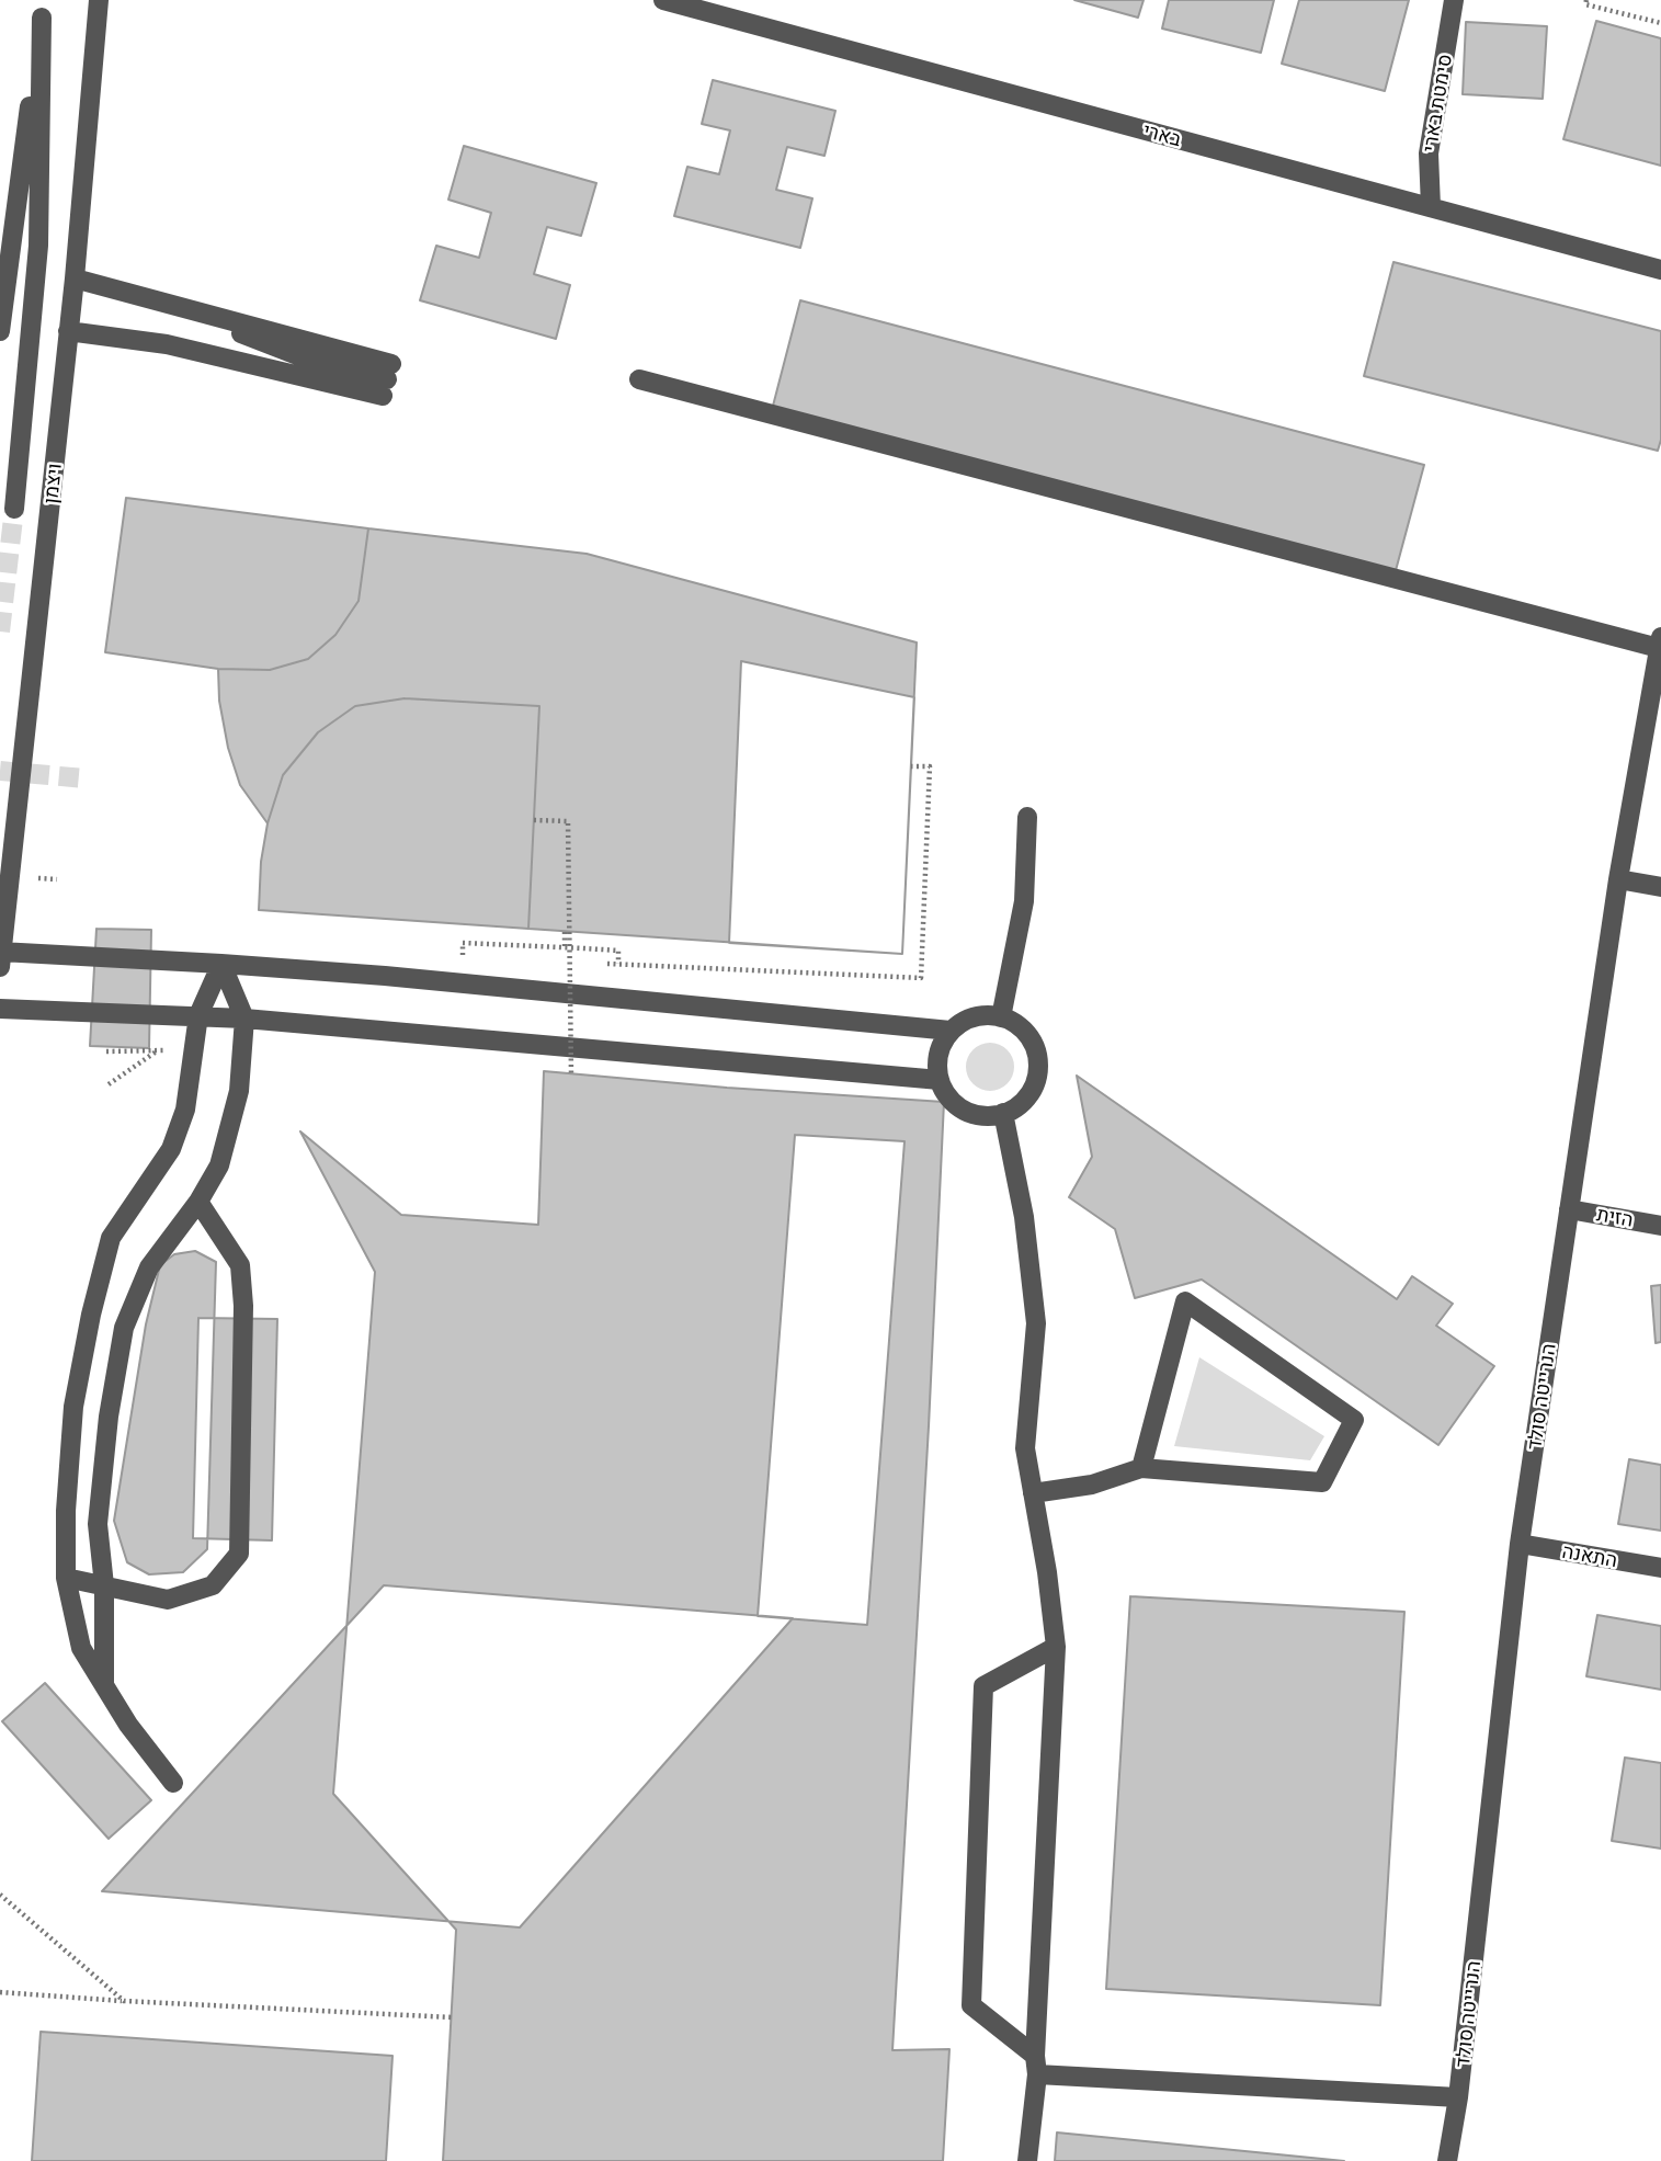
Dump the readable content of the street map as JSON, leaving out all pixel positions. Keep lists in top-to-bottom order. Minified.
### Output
{"streets":{"street":["סימטת בארי","בארי","ויצמן","הזית","הנרייטה סולד","התאנה"]},"crossings":[["סימטת בארי","בארי"],["הזית","הנרייטה סולד"],["הנרייטה סולד","התאנה"]]}
